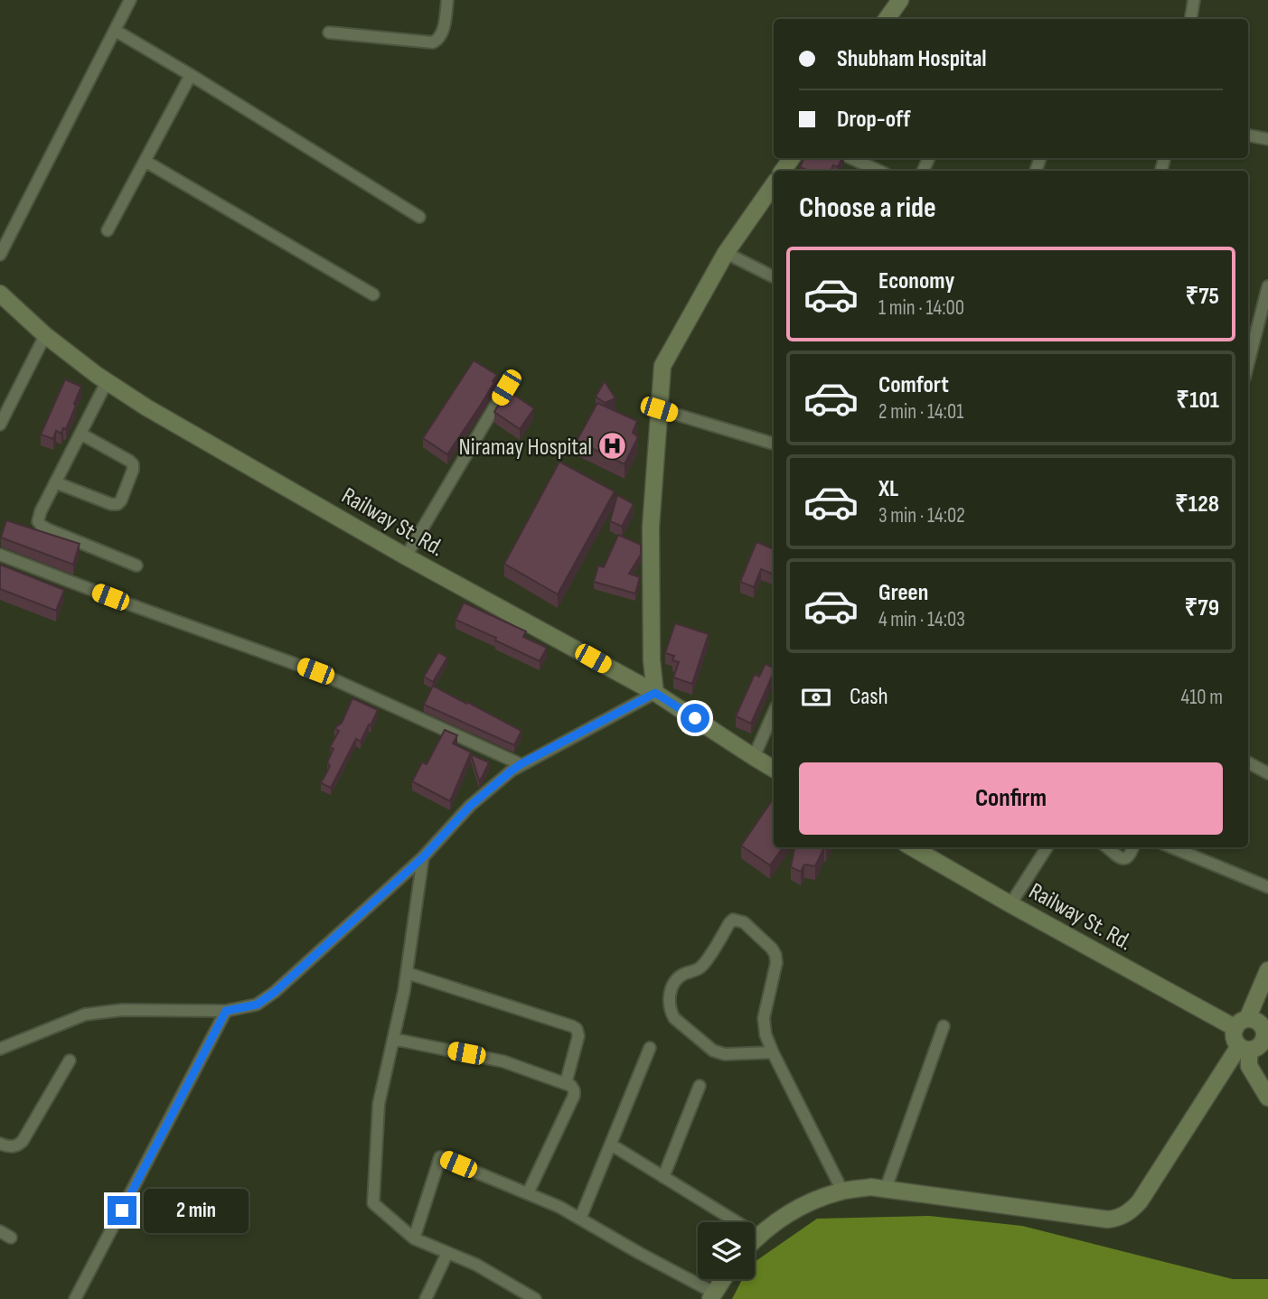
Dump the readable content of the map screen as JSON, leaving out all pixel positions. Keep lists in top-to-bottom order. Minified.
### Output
{"streets":{"street":["Railway St. Rd."]},"places":{"hospital":["Niramay Hospital"]},"page":{"banner":["Shubham Hospital","Drop-off"],"heading":"Choose a ride","list":[{"name":"Economy","note":"1 min · 14:00","value":"₹75"},{"name":"Comfort","note":"2 min · 14:01","value":"₹101"},{"name":"XL","note":"3 min · 14:02","value":"₹128"},{"name":"Green","note":"4 min · 14:03","value":"₹79"}],"pay":["Cash","410 m"],"buttons":"Confirm","bubble":"2 min"}}
